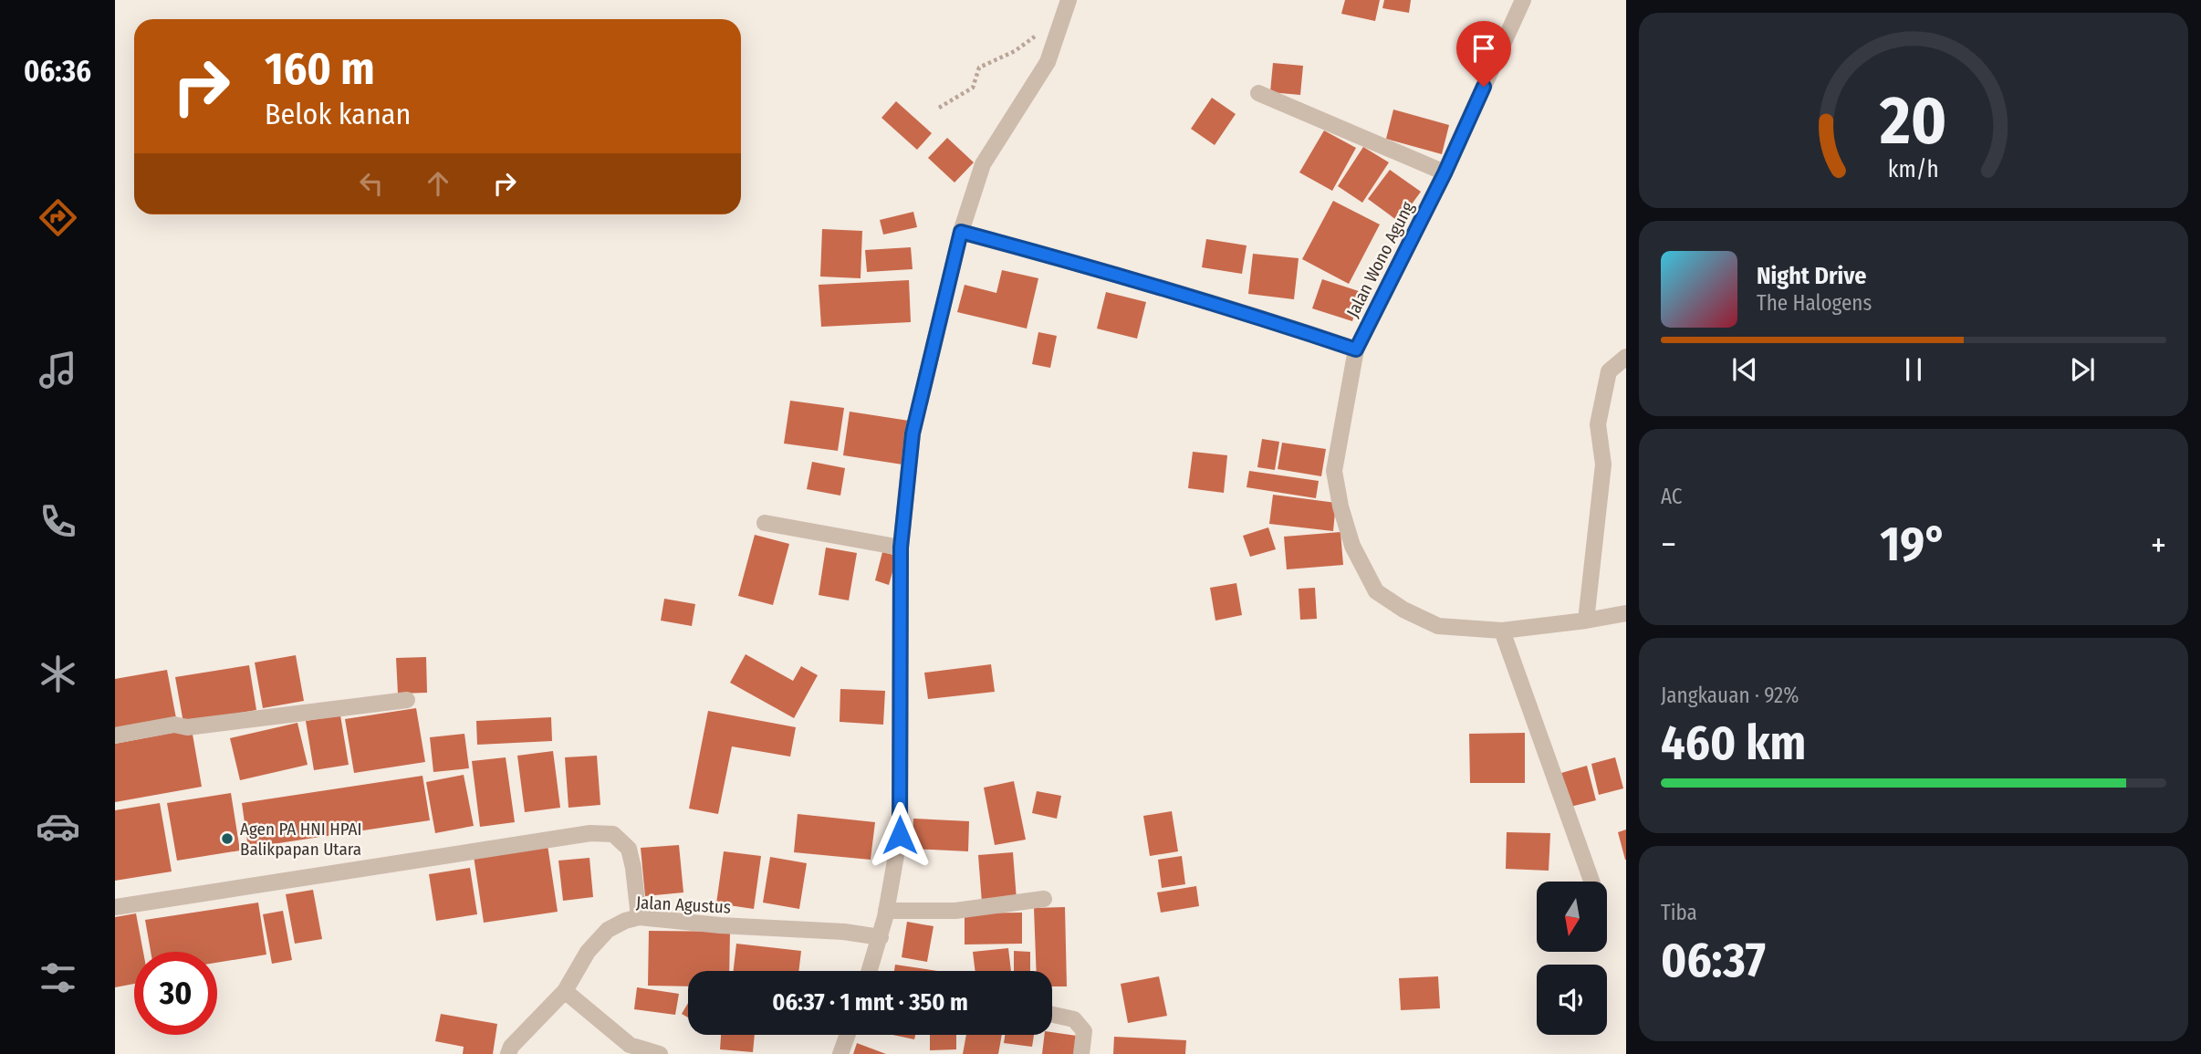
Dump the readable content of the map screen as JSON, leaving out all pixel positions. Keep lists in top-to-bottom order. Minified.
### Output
{"streets":{"street":["Jalan Wono Agung","Jalan Agustus"]},"places":["Agen PA HNI HPAI Balikpapan Utara"],"north":"bottom","page":{"tabs":"06:36","turn":["160 m","Belok kanan"],"song":["Night Drive","The Halogens"],"tile":["AC",["Jangkauan · 92%","460 km"],["Tiba","06:37"]],"heat":["−","19°","+"],"limit":"30","trip":"06:37 · 1 mnt · 350 m","gauge":["20","km/h"]}}
